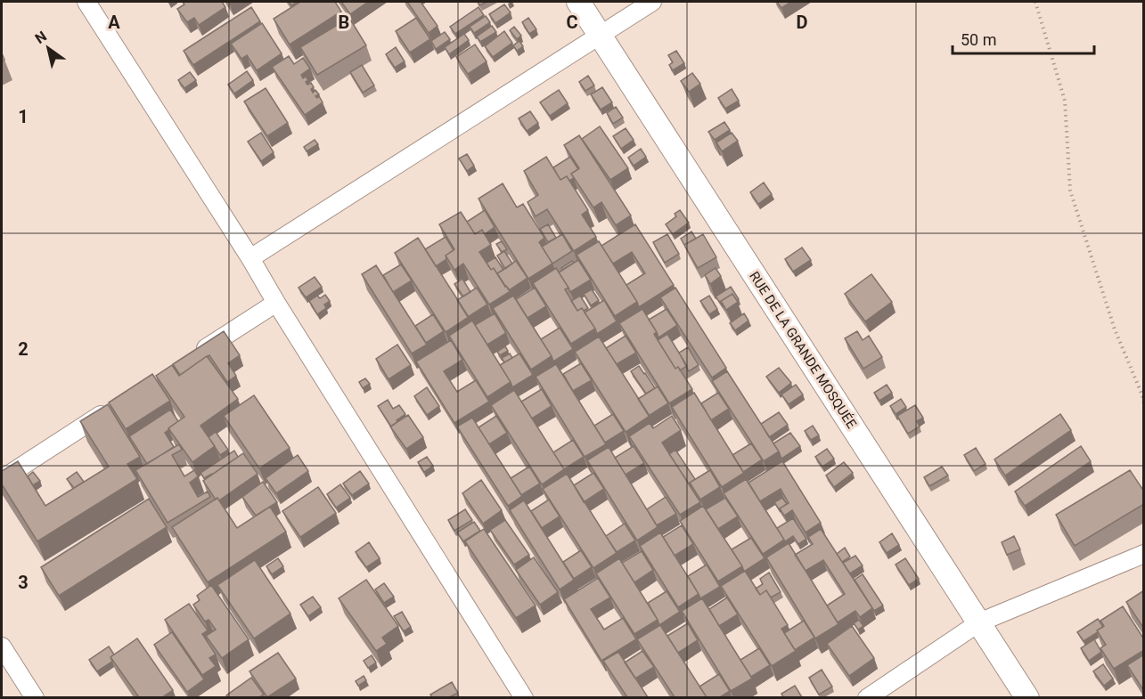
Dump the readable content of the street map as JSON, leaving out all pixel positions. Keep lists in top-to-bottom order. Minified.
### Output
{"streets":{"street":["RUE DE LA GRANDE MOSQUÉE"]},"scale_bar":"50 m","north":"top left","grid":{"columns":["A","B","C","D"],"rows":["1","2","3"]}}
